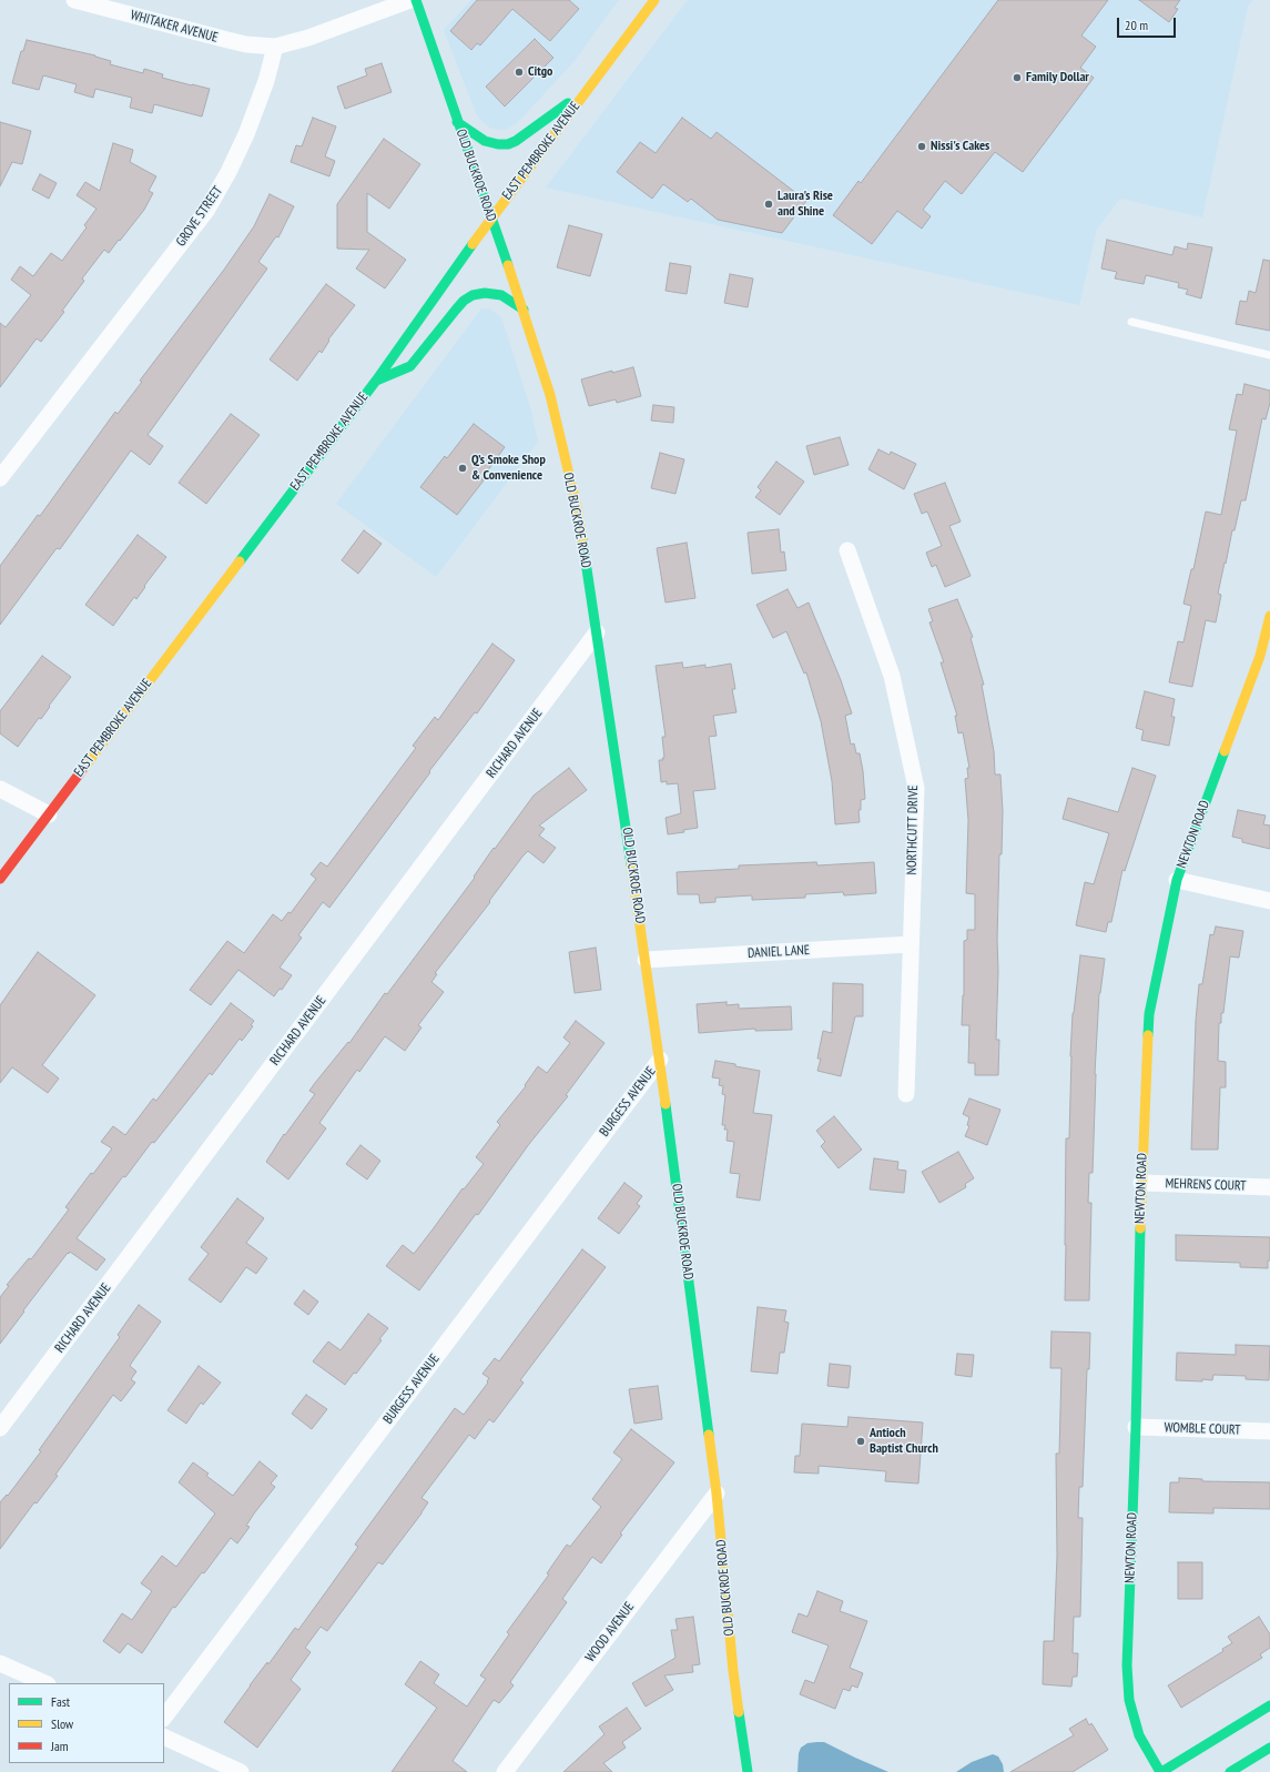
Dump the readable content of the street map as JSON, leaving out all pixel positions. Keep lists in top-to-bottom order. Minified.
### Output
{"streets":{"main road":["EAST PEMBROKE AVENUE","OLD BUCKROE ROAD","NEWTON ROAD"],"street":["WHITAKER AVENUE","GROVE STREET","RICHARD AVENUE","NORTHCUTT DRIVE","DANIEL LANE","BURGESS AVENUE","MEHRENS COURT","WOMBLE COURT","WOOD AVENUE"]},"crossings":[["WHITAKER AVENUE","GROVE STREET"],["EAST PEMBROKE AVENUE","OLD BUCKROE ROAD"],["OLD BUCKROE ROAD","RICHARD AVENUE"],["OLD BUCKROE ROAD","DANIEL LANE"],["OLD BUCKROE ROAD","BURGESS AVENUE"],["OLD BUCKROE ROAD","WOOD AVENUE"],["NORTHCUTT DRIVE","DANIEL LANE"],["NEWTON ROAD","MEHRENS COURT"],["NEWTON ROAD","WOMBLE COURT"]],"places":["Citgo","Family Dollar","Nissi's Cakes","Laura's Rise and Shine","Q’s Smoke Shop & Convenience","Antioch Baptist Church"],"legend":["Fast","Slow","Jam"],"scale_bar":"20 m"}
